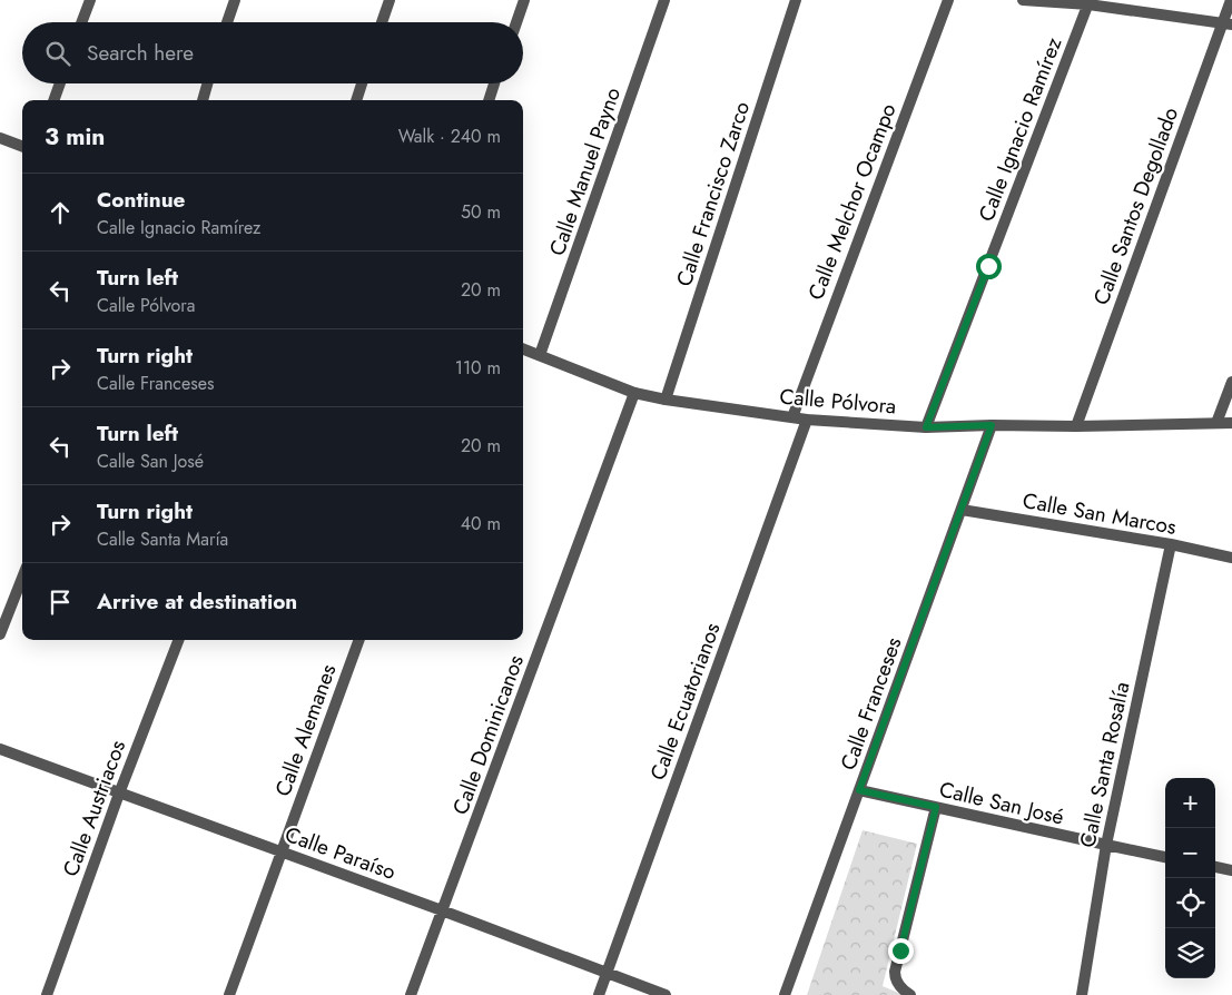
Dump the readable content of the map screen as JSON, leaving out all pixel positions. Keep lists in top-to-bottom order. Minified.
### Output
{"streets":{"street":["Calle Ignacio Ramírez","Calle Manuel Payno","Calle Francisco Zarco","Calle Melchor Ocampo","Calle Santos Degollado","Calle Pólvora","Calle San Marcos","Calle Ecuatorianos","Calle Franceses","Calle Alemanes","Calle Dominicanos","Calle Santa Rosalía","Calle San José","Calle Austriacos","Calle Paraíso"]},"crossings":[["Calle Ignacio Ramírez","Calle Pólvora"],["Calle Manuel Payno","Calle Pólvora"],["Calle Francisco Zarco","Calle Pólvora"],["Calle Melchor Ocampo","Calle Pólvora"],["Calle Santos Degollado","Calle Pólvora"],["Calle Pólvora","Calle Ecuatorianos"],["Calle Pólvora","Calle Franceses"],["Calle Pólvora","Calle Dominicanos"],["Calle San Marcos","Calle Franceses"],["Calle San Marcos","Calle Santa Rosalía"],["Calle Ecuatorianos","Calle Paraíso"],["Calle Franceses","Calle San José"],["Calle Alemanes","Calle Paraíso"],["Calle Dominicanos","Calle Paraíso"],["Calle Santa Rosalía","Calle San José"],["Calle Austriacos","Calle Paraíso"]],"page":{"search":"Search here","heading":["3 min","Walk · 240 m"],"list":[["Continue","Calle Ignacio Ramírez","50 m"],["Turn left","Calle Pólvora","20 m"],["Turn right","Calle Franceses","110 m"],["Turn left","Calle San José","20 m"],["Turn right","Calle Santa María","40 m"],"Arrive at destination"],"map_buttons":["+","−"]}}
